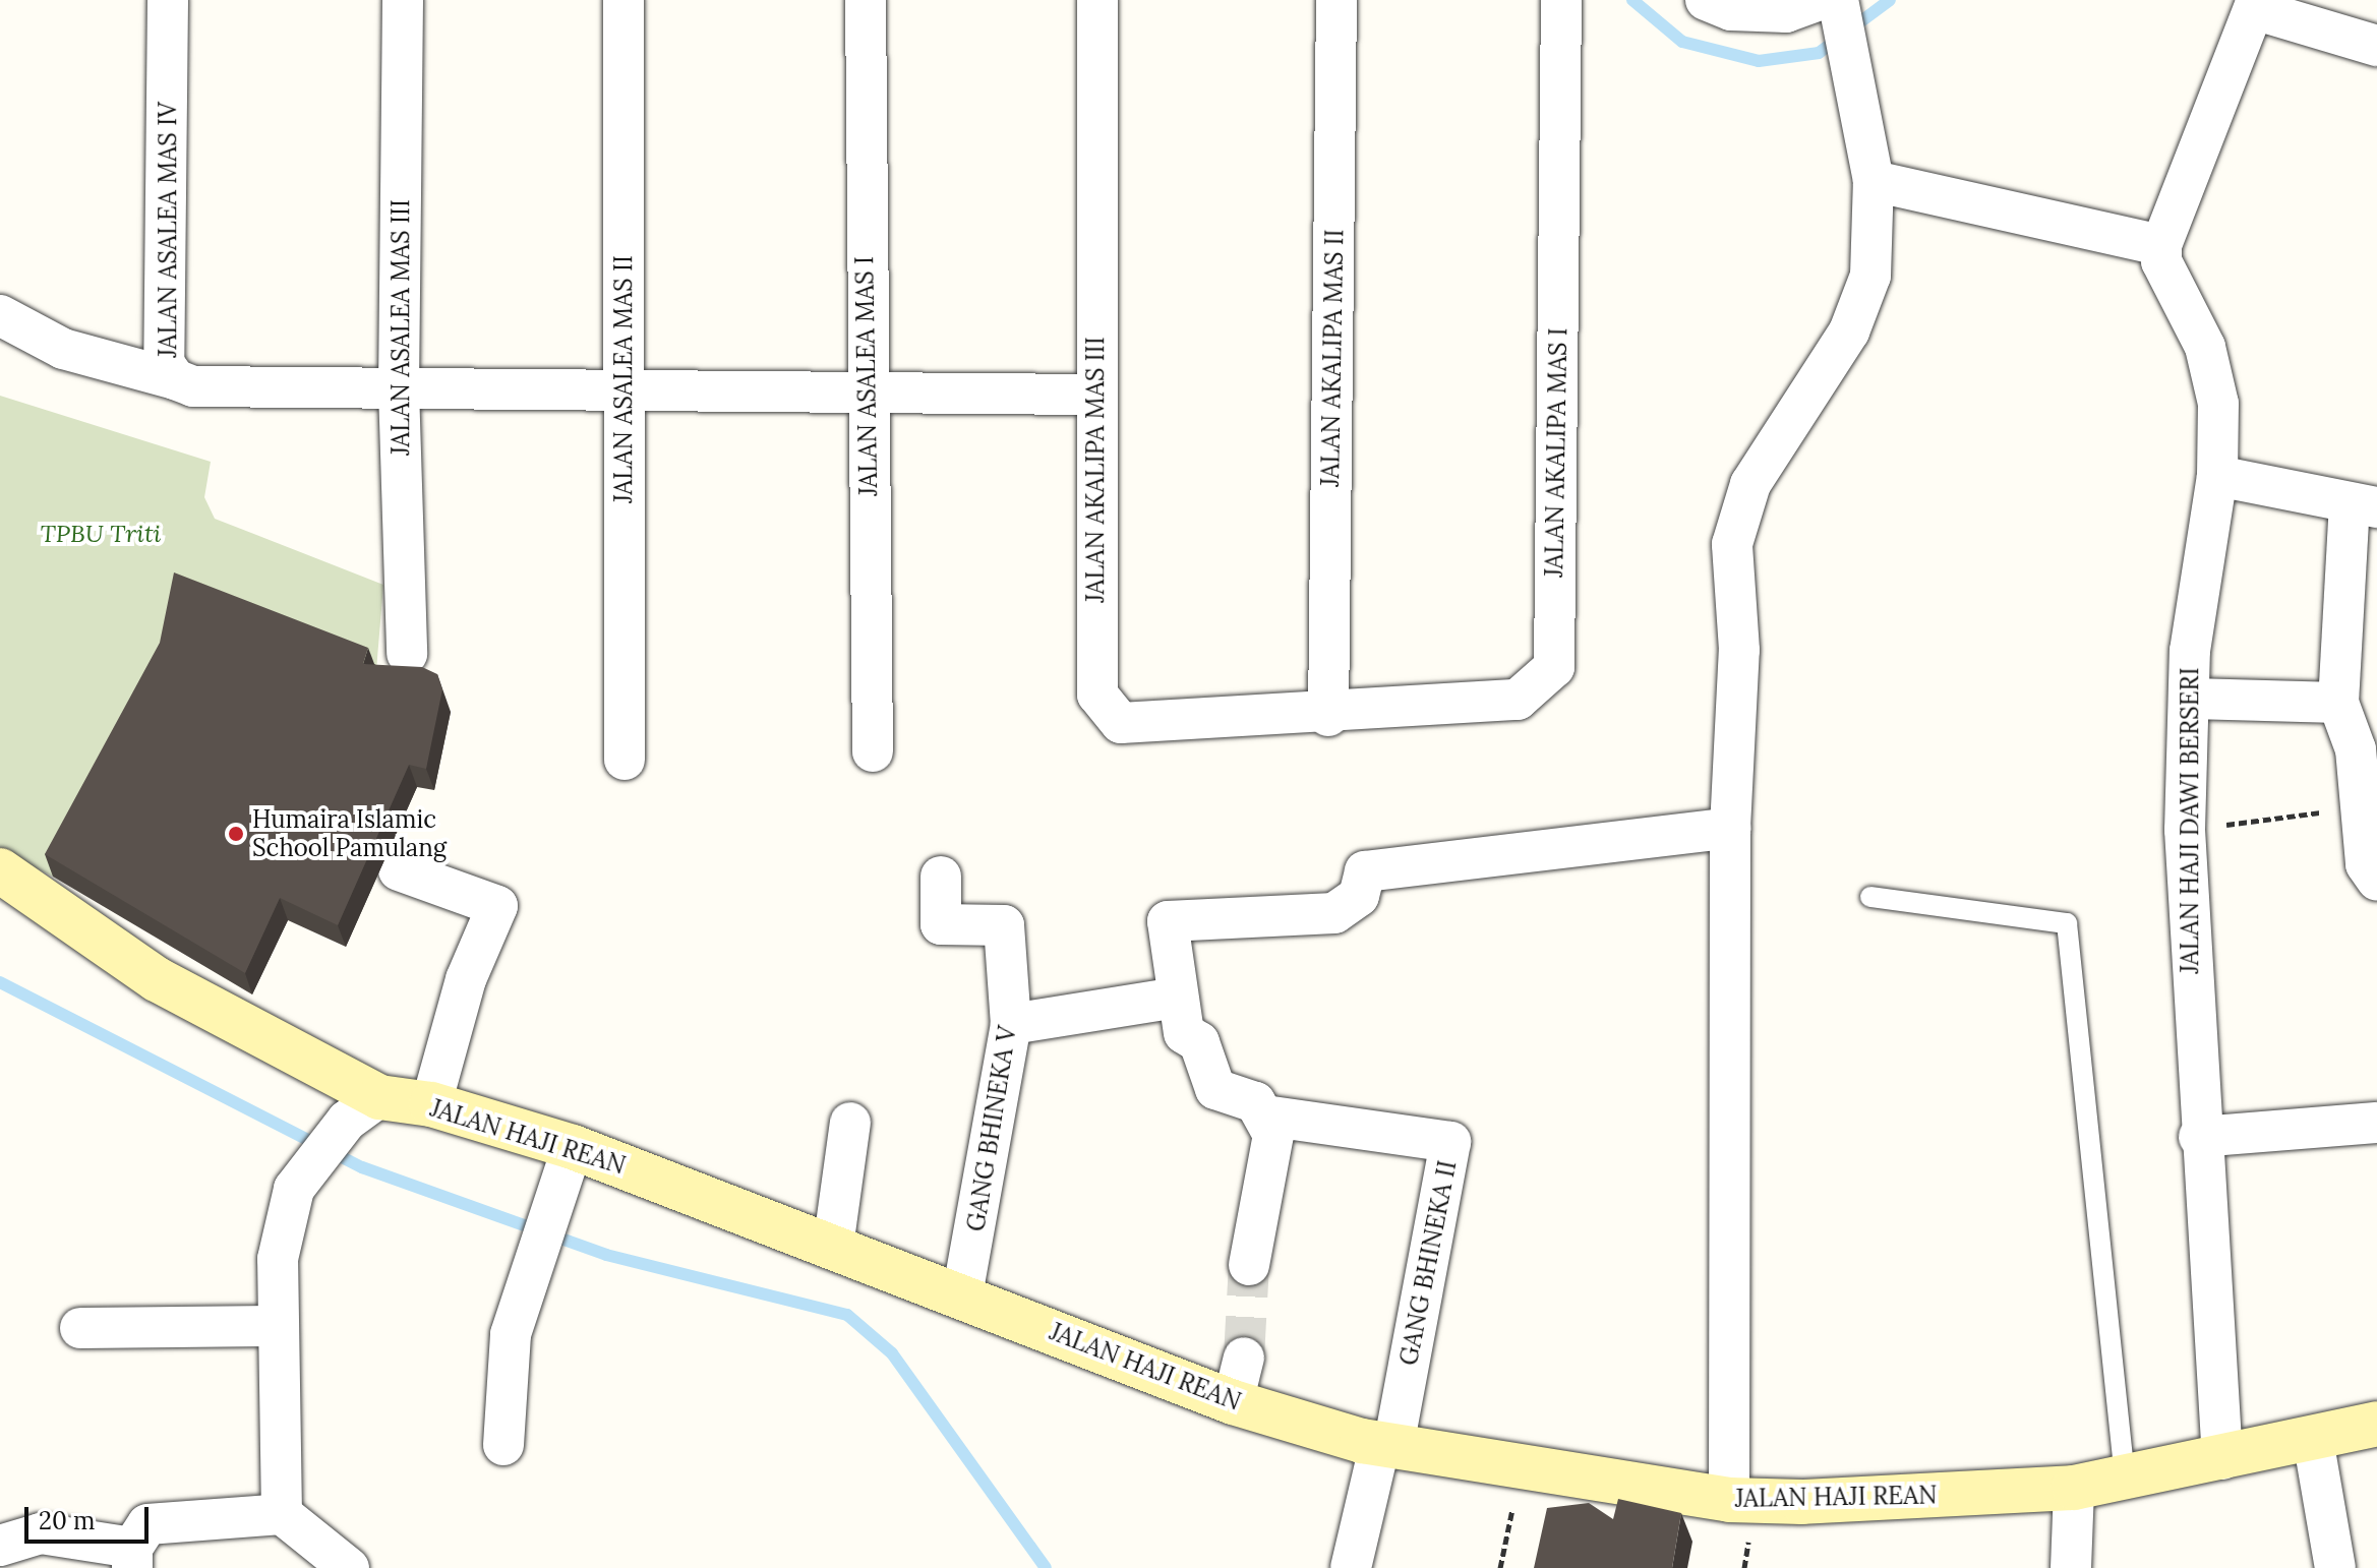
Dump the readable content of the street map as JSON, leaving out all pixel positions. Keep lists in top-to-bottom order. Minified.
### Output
{"streets":{"street":["JALAN ASALEA MAS IV","JALAN ASALEA MAS III","JALAN AKALIPA MAS II","JALAN ASALEA MAS I","JALAN ASALEA MAS II","JALAN AKALIPA MAS I","JALAN AKALIPA MAS III","JALAN HAJI DAWI BERSERI","GANG BHINEKA V","JALAN HAJI REAN","GANG BHINEKA II"]},"crossings":[["JALAN ASALEA MAS IV","JALAN ASALEA MAS III"],["JALAN ASALEA MAS IV","JALAN ASALEA MAS I"],["JALAN ASALEA MAS IV","JALAN ASALEA MAS II"],["JALAN ASALEA MAS IV","JALAN AKALIPA MAS III"],["JALAN AKALIPA MAS II","JALAN AKALIPA MAS I"],["JALAN AKALIPA MAS II","JALAN AKALIPA MAS III"],["JALAN AKALIPA MAS I","JALAN AKALIPA MAS III"],["JALAN HAJI DAWI BERSERI","JALAN HAJI REAN"],["GANG BHINEKA V","JALAN HAJI REAN"],["JALAN HAJI REAN","GANG BHINEKA II"]],"parks":["TPBU Triti"],"places":["Humaira Islamic School Pamulang"],"scale_bar":"20 m"}
